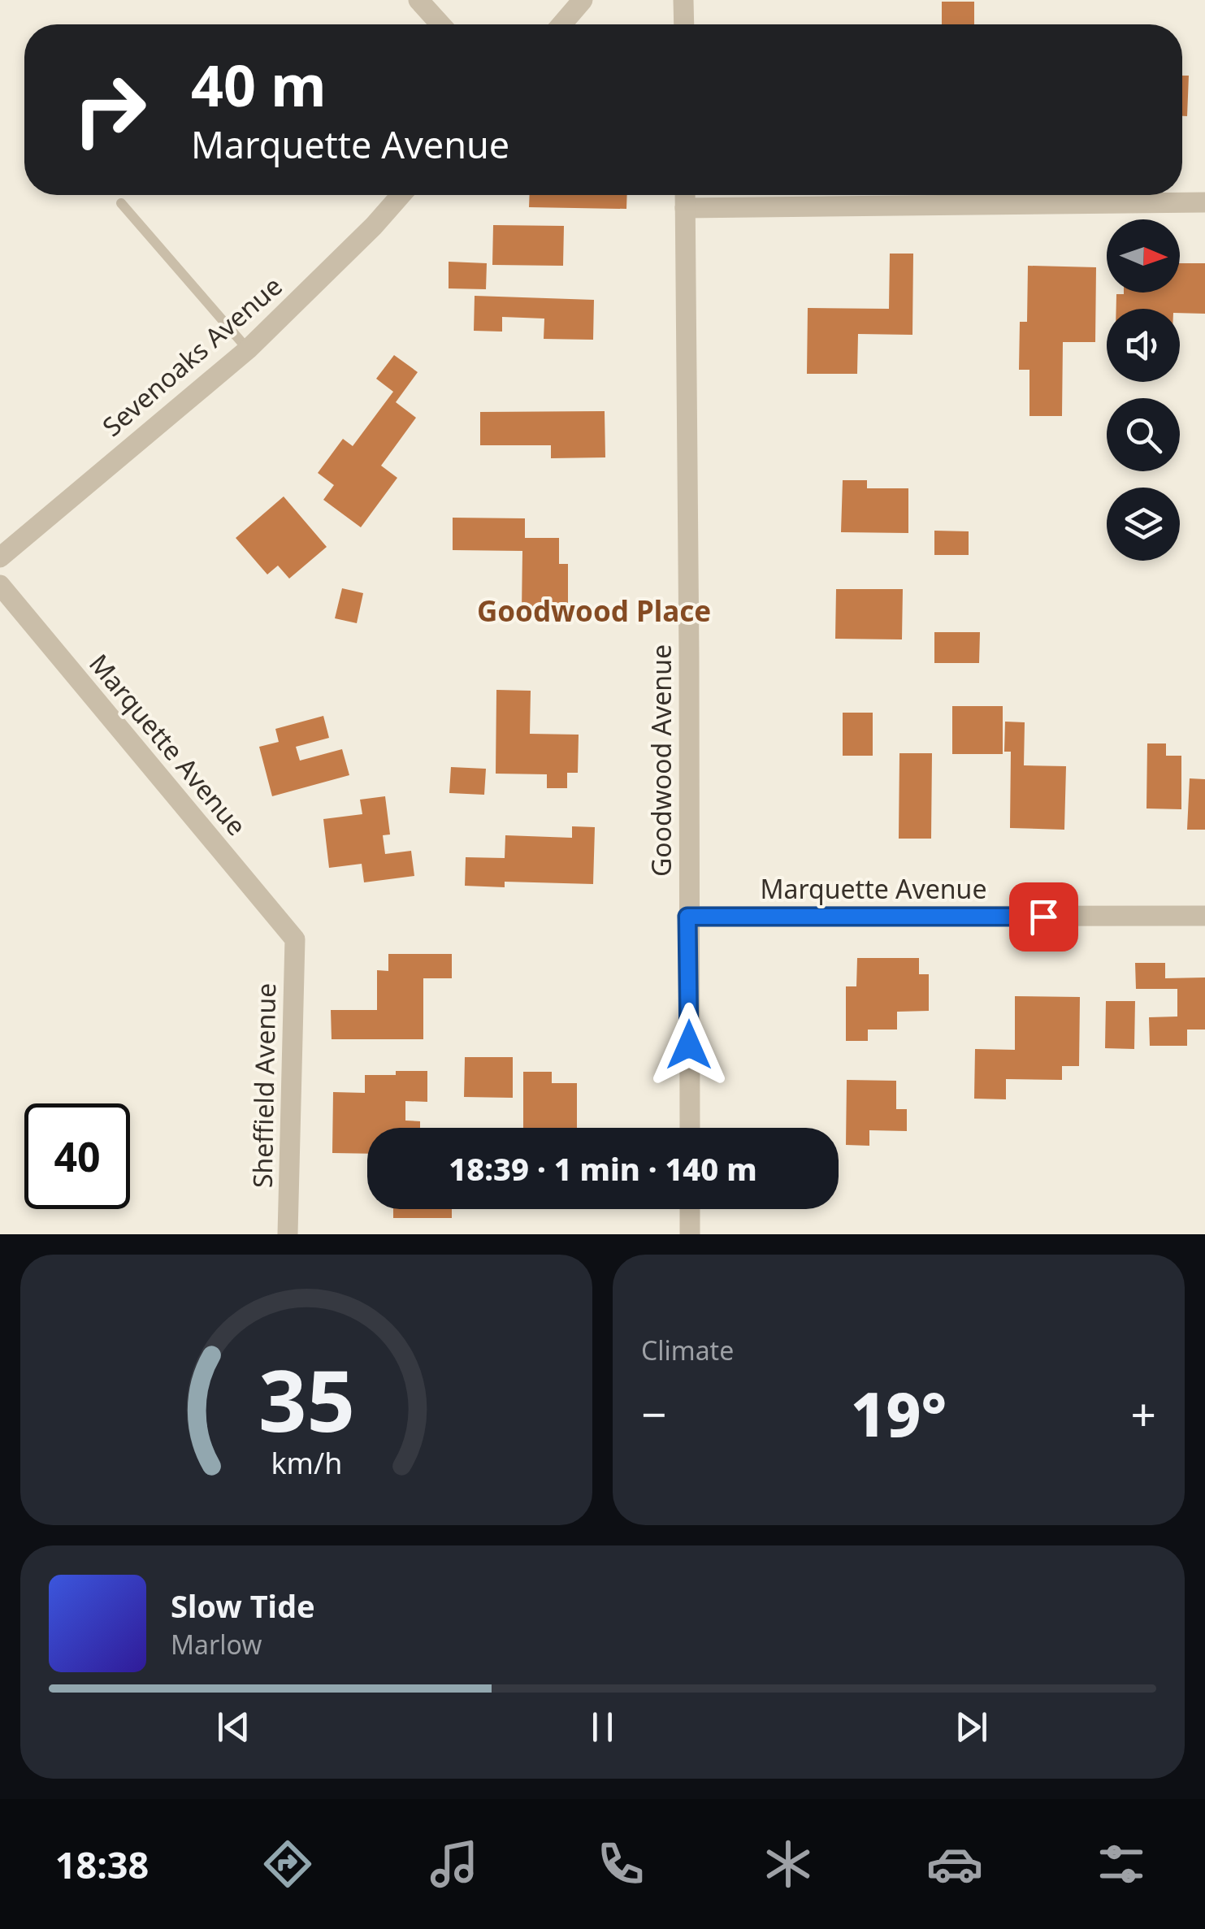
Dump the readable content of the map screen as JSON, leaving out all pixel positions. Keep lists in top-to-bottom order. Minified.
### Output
{"streets":{"street":["Sevenoaks Avenue","Marquette Avenue","Goodwood Avenue","Sheffield Avenue"]},"crossings":[["Marquette Avenue","Goodwood Avenue"],["Marquette Avenue","Sheffield Avenue"]],"districts":["Goodwood Place"],"north":"right","page":{"turn":["40 m","Marquette Avenue"],"limit":"40","trip":"18:39 · 1 min · 140 m","tile":"Climate","heat":["−","19°","+"],"song":["Slow Tide","Marlow"],"tabs":"18:38","gauge":["35","km/h"]}}
